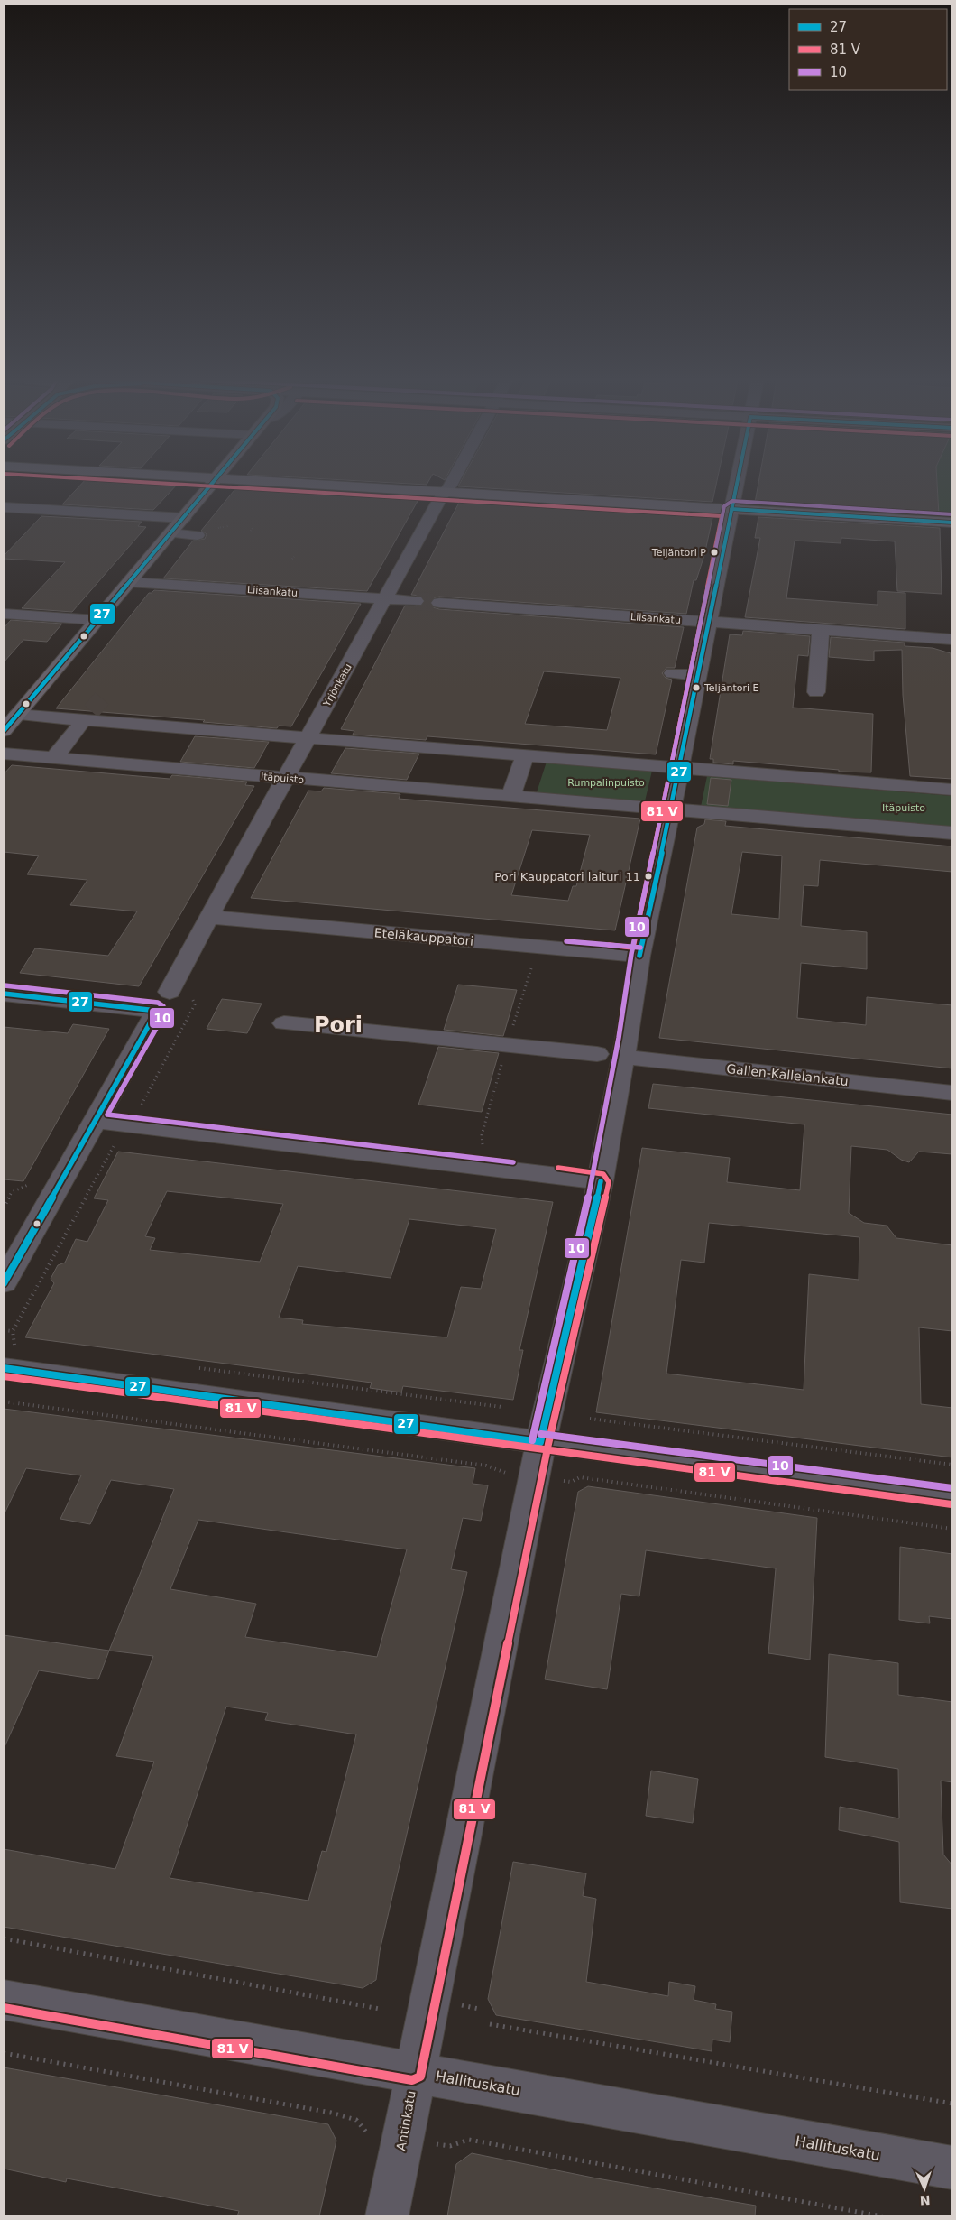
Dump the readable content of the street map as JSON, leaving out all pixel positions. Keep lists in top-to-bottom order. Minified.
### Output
{"streets":{"street":["Liisankatu","Yrjönkatu","Itäpuisto","Eteläkauppatori","Gallen-Kallelankatu","Hallituskatu","Antinkatu"]},"crossings":[["Liisankatu","Yrjönkatu"],["Liisankatu","Antinkatu"],["Yrjönkatu","Itäpuisto"],["Yrjönkatu","Eteläkauppatori"],["Itäpuisto","Antinkatu"],["Eteläkauppatori","Antinkatu"],["Gallen-Kallelankatu","Antinkatu"],["Hallituskatu","Antinkatu"]],"districts":["Pori"],"parks":["Rumpalinpuisto","Itäpuisto"],"places":["Teljäntori P","Teljäntori E","Pori Kauppatori laituri 11"],"lines":["transit line 27","transit line 10"],"legend":["27","81 V","10"],"north":"bottom"}
